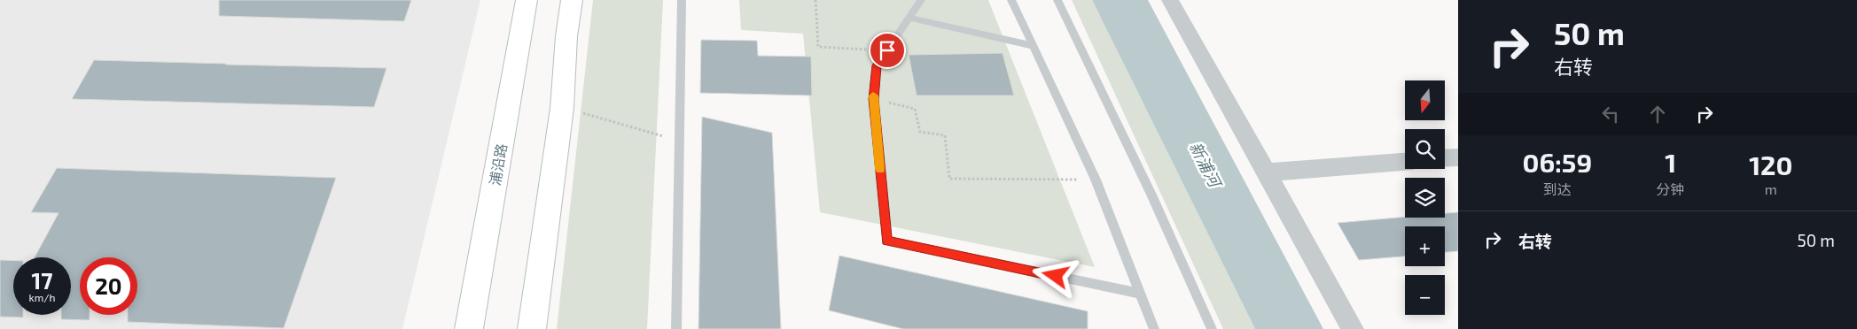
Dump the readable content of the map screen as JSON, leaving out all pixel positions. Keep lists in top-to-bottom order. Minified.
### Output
{"streets":{"main road":["浦沿路"]},"water":["新浦河"],"north":"bottom","page":{"turn":["50 m","右转"],"map_buttons":["+","−"],"eta":["06:59","到达","1","分钟","120","m"],"list":[{"name":"右转","value":"50 m"}],"speed":"17 km/h","limit":"20"}}
